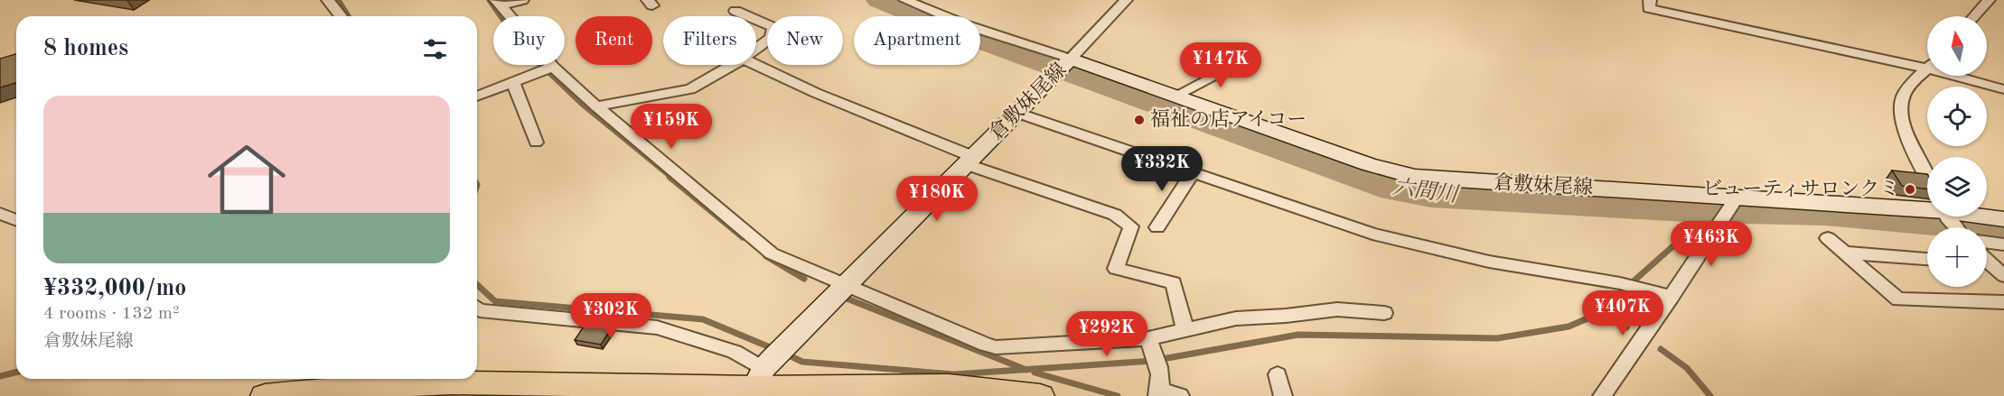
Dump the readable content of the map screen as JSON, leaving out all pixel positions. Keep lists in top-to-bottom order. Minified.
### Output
{"streets":{"main road":["倉敷妹尾線"]},"water":["六間川"],"places":["福祉の店アイコー","ビューティサロンクミ"],"north":"top","page":{"map_buttons":"+","chip":["Buy","Rent","Filters","New","Apartment"],"heading":"8 homes","price":["¥147K","¥159K","¥332K","¥180K","¥463K","¥407K","¥302K","¥292K"],"list":[{"name":"¥332,000/mo","note":"4 rooms · 132 m² · 倉敷妹尾線"}]}}
